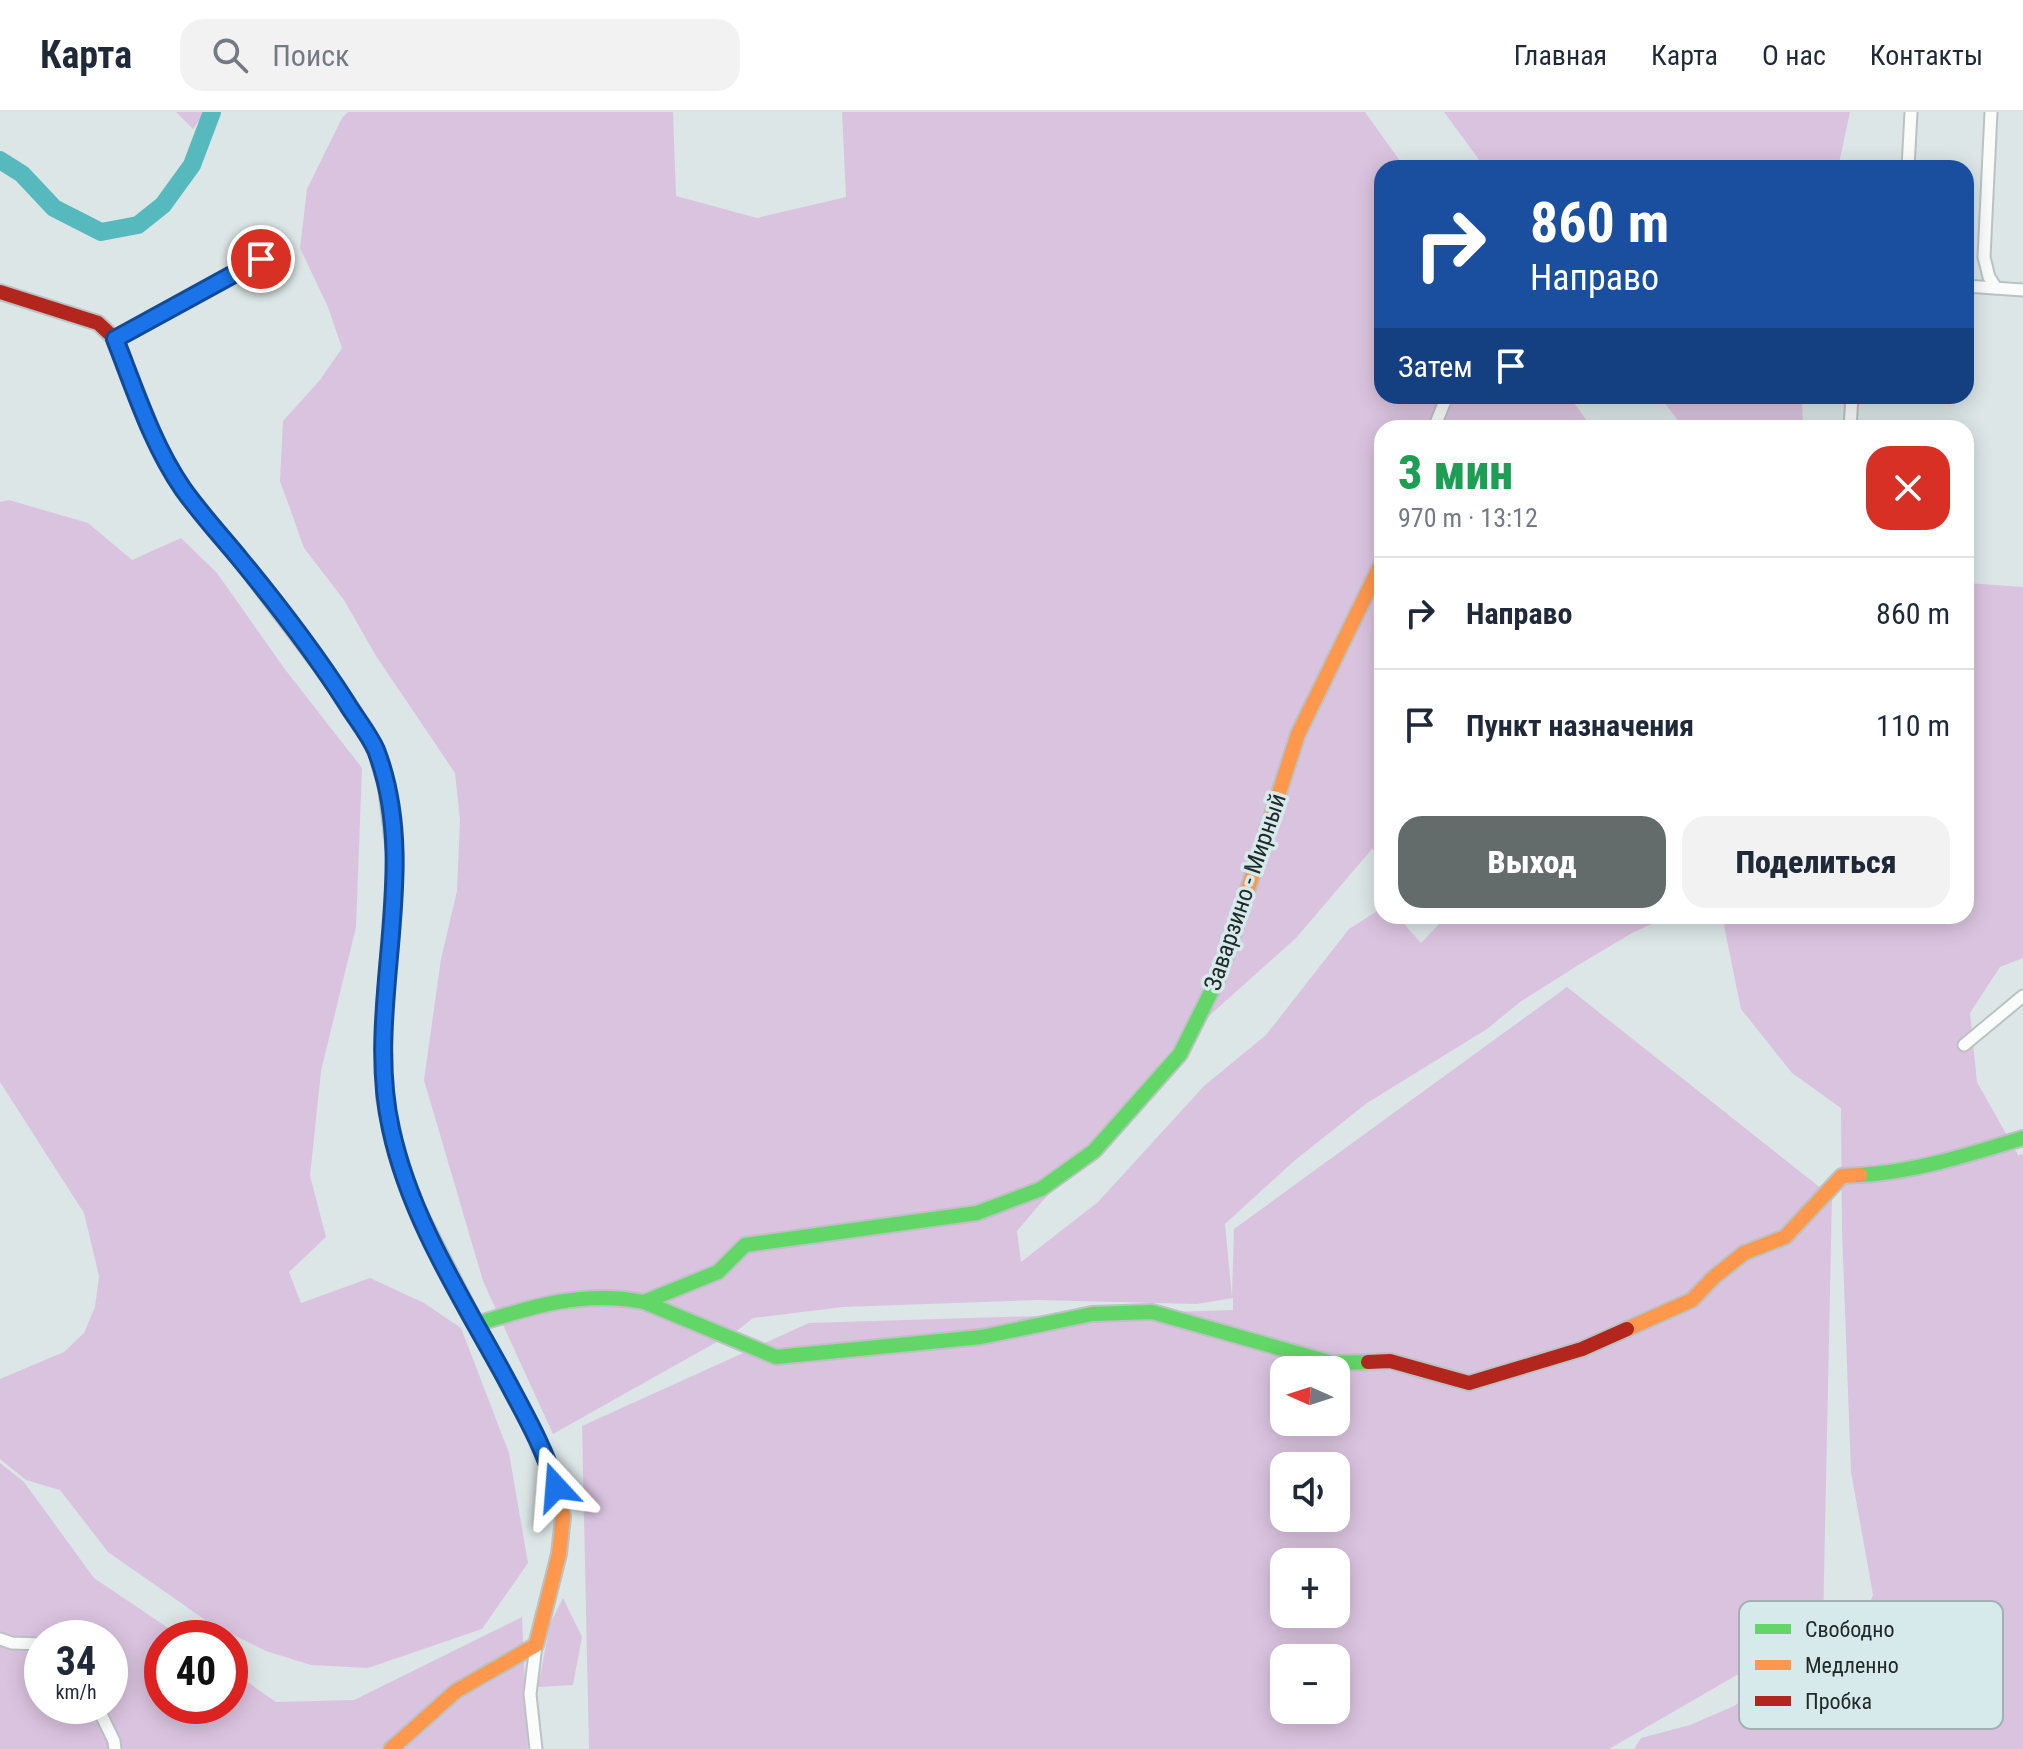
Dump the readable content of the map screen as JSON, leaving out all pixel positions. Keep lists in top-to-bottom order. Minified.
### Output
{"streets":{"street":["Заварзино - Мирный"]},"legend":["Свободно","Медленно","Пробка"],"north":"left","page":{"header":"Карта","search":"Поиск","nav":["Главная","Карта","О нас","Контакты"],"turn":["860 m","Направо"],"then":"Затем","heading":["3 мин","970 m · 13:12"],"list":[{"name":"Направо","value":"860 m"},{"name":"Пункт назначения","value":"110 m"}],"buttons":["Выход","Поделиться"],"map_buttons":["+","−"],"speed":"34 km/h","limit":"40"}}
